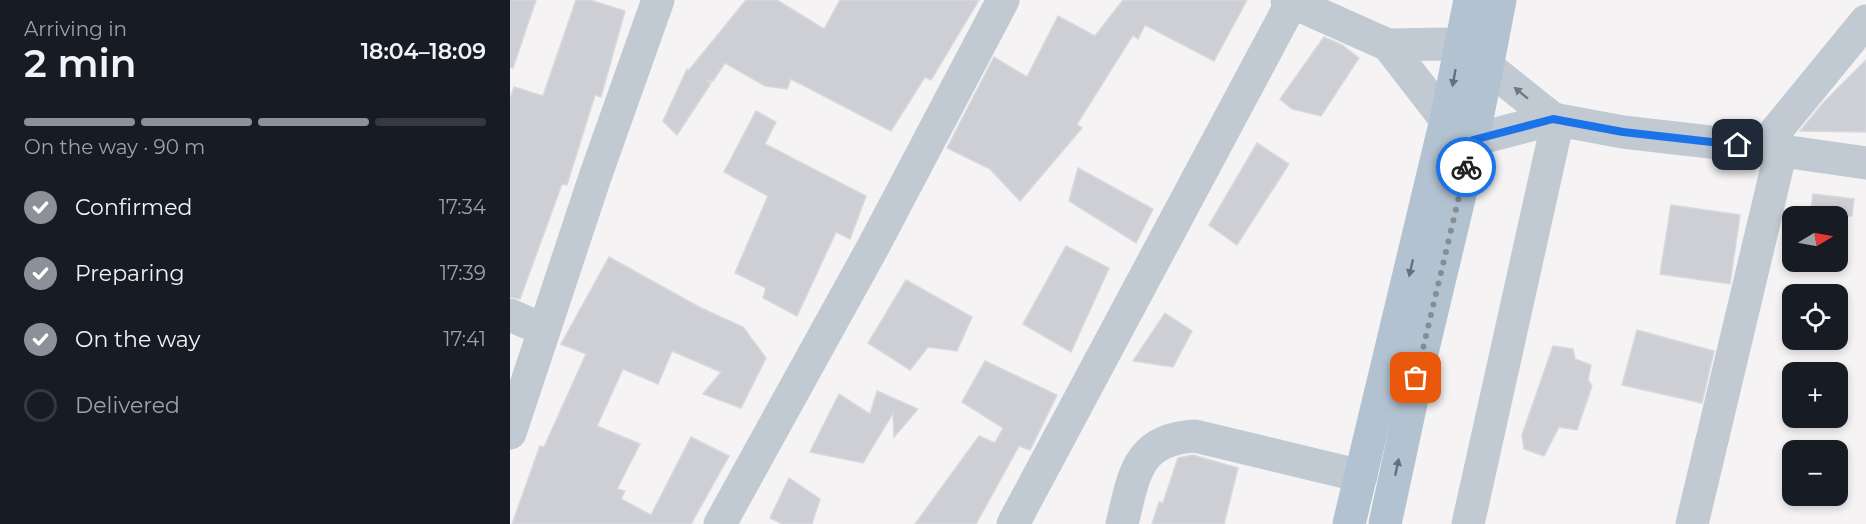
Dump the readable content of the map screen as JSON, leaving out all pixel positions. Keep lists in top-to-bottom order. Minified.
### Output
{"north":"right","page":{"heading":["2 min","Arriving in","18:04–18:09"],"bar":"On the way · 90 m","list":[["Confirmed","17:34"],["Preparing","17:39"],["On the way","17:41"],"Delivered"],"map_buttons":["+","−"]}}
